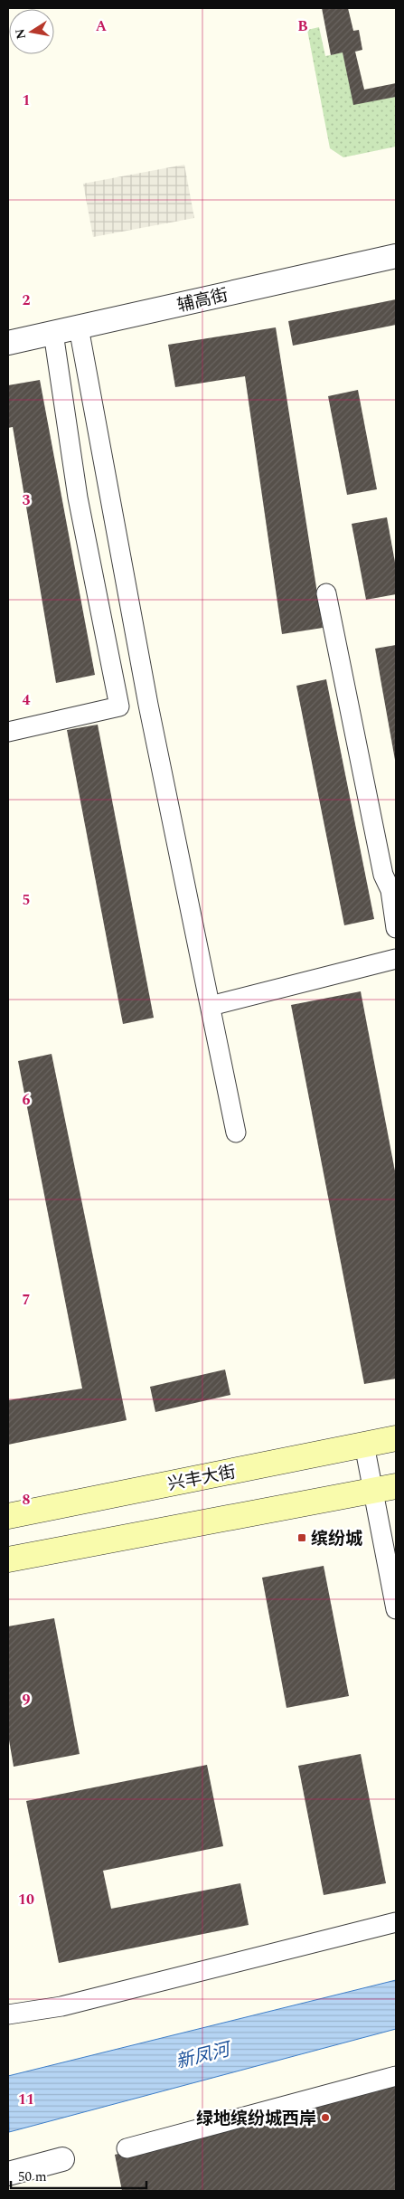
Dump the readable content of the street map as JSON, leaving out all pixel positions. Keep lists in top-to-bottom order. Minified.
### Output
{"streets":{"main road":["兴丰大街"],"street":["辅高街"]},"water":["新凤河"],"places":{"transit":["缤纷城"],"other":["绿地缤纷城西岸"]},"scale_bar":"50 m","north":"left","grid":{"columns":["A","B"],"rows":["1","2","3","4","5","6","7","8","9","10","11"]}}
